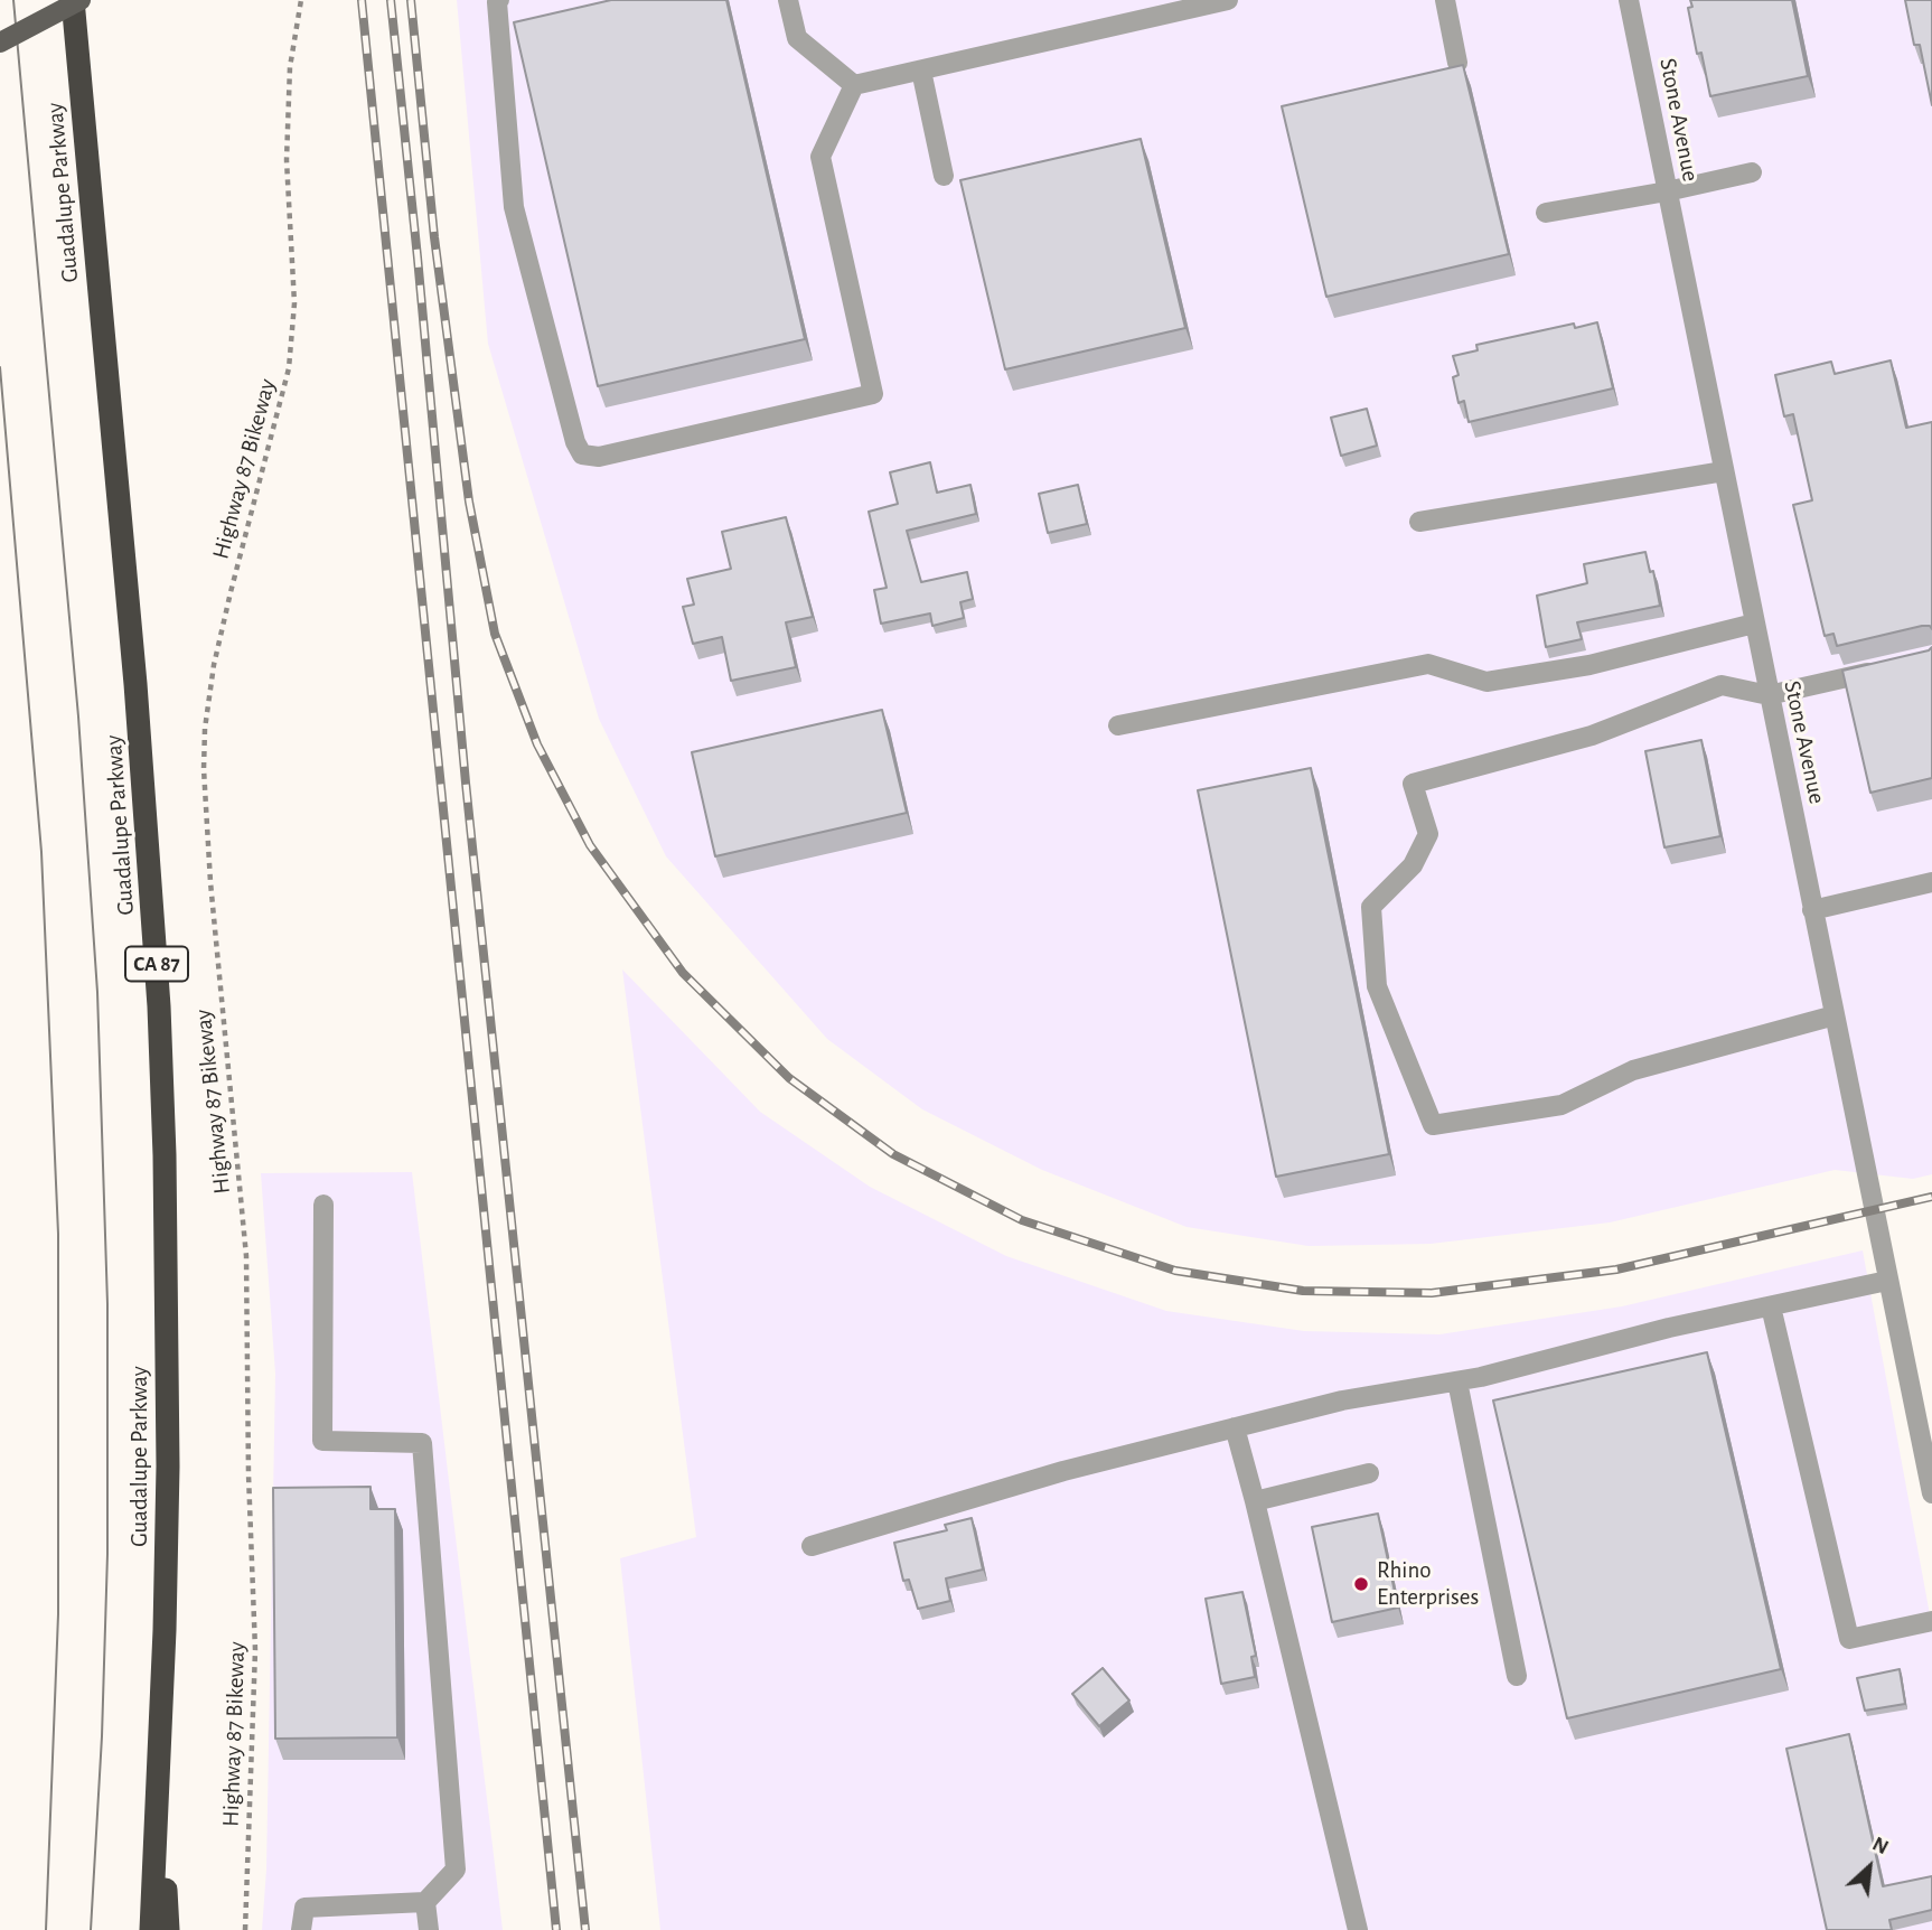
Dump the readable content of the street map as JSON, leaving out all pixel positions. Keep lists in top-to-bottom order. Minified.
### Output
{"streets":{"highway":["Guadalupe Parkway","CA 87"],"street":["Stone Avenue"],"path":["Highway 87 Bikeway"]},"places":["Rhino Enterprises"],"north":"top right"}
